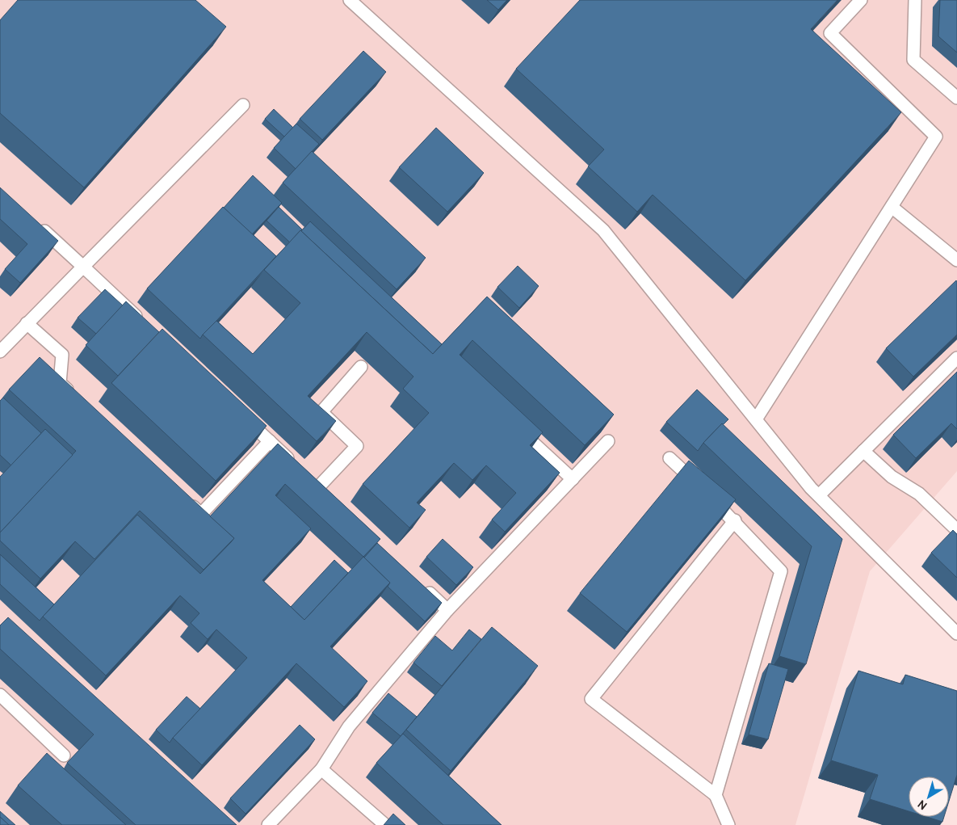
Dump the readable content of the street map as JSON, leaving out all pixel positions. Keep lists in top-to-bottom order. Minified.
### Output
{"north":"bottom left"}
